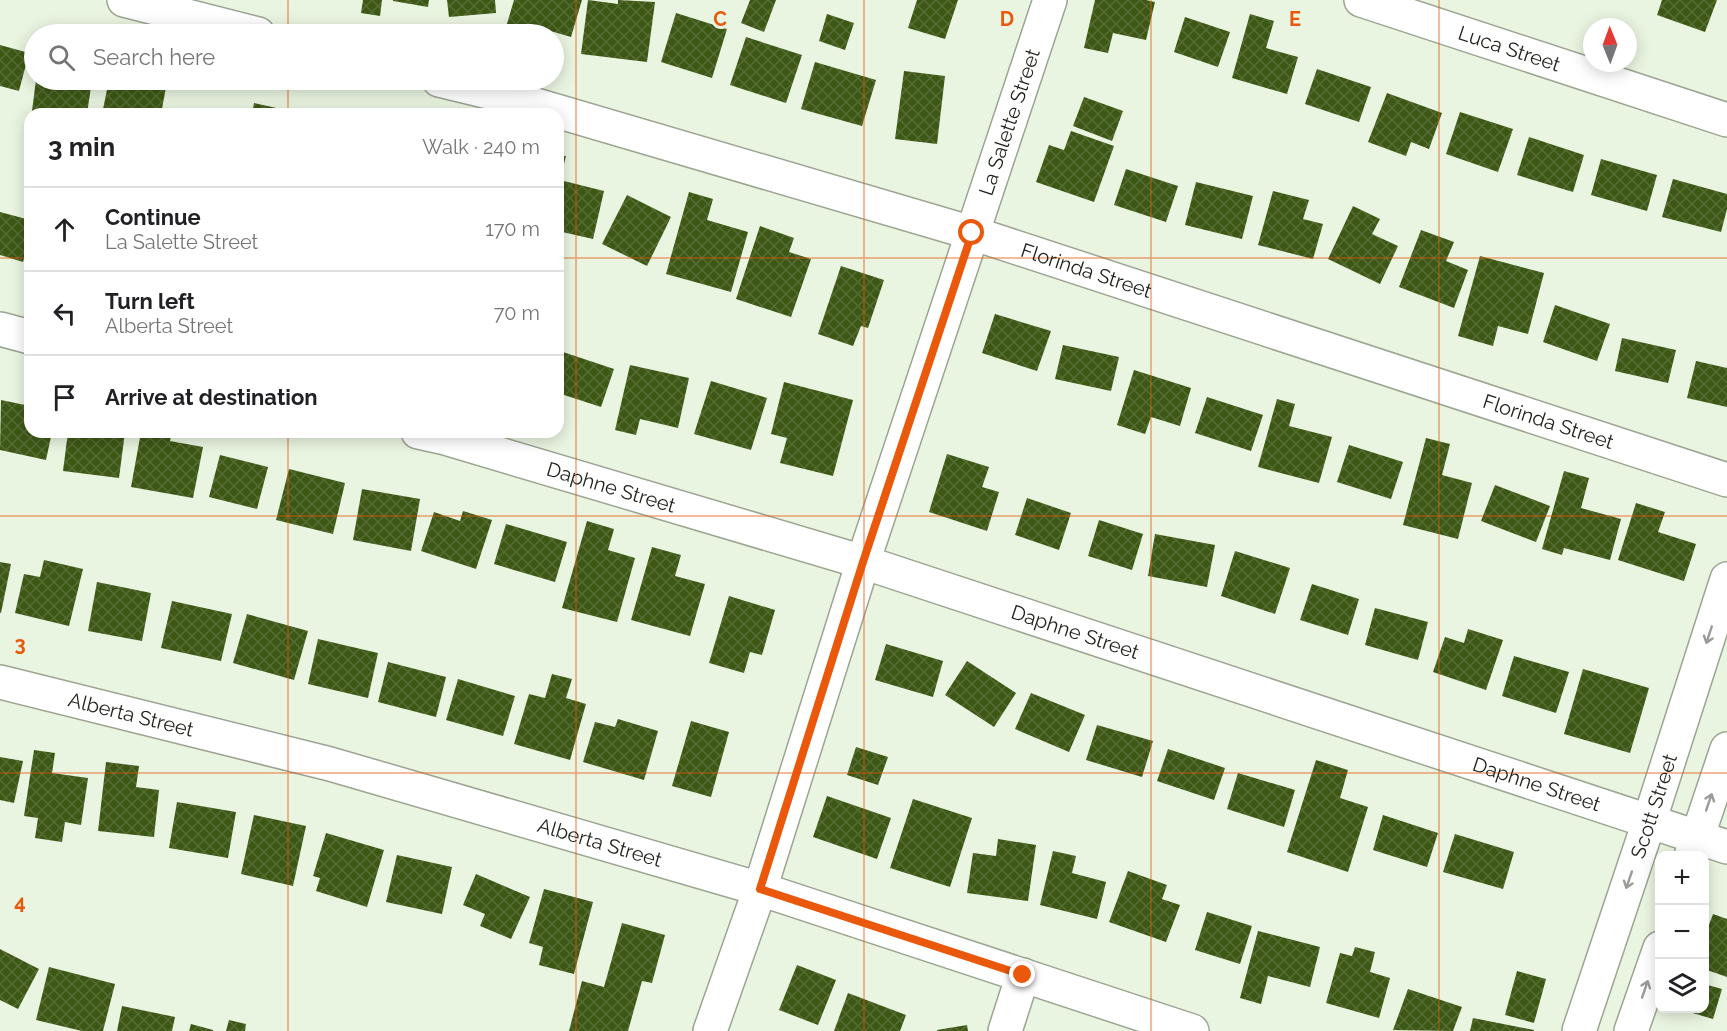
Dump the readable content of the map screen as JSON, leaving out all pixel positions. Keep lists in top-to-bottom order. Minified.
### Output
{"streets":{"street":["Luca Street","La Salette Street","Florinda Street","Daphne Street","Alberta Street","Scott Street"]},"crossings":[["La Salette Street","Florinda Street"],["La Salette Street","Daphne Street"],["La Salette Street","Alberta Street"],["Daphne Street","Scott Street"]],"north":"top","page":{"search":"Search here","heading":["3 min","Walk · 240 m"],"list":[["Continue","La Salette Street","170 m"],["Turn left","Alberta Street","70 m"],"Arrive at destination"],"map_buttons":["+","−"]},"grid":{"columns":["C","D","E"],"rows":["3","4"]}}
